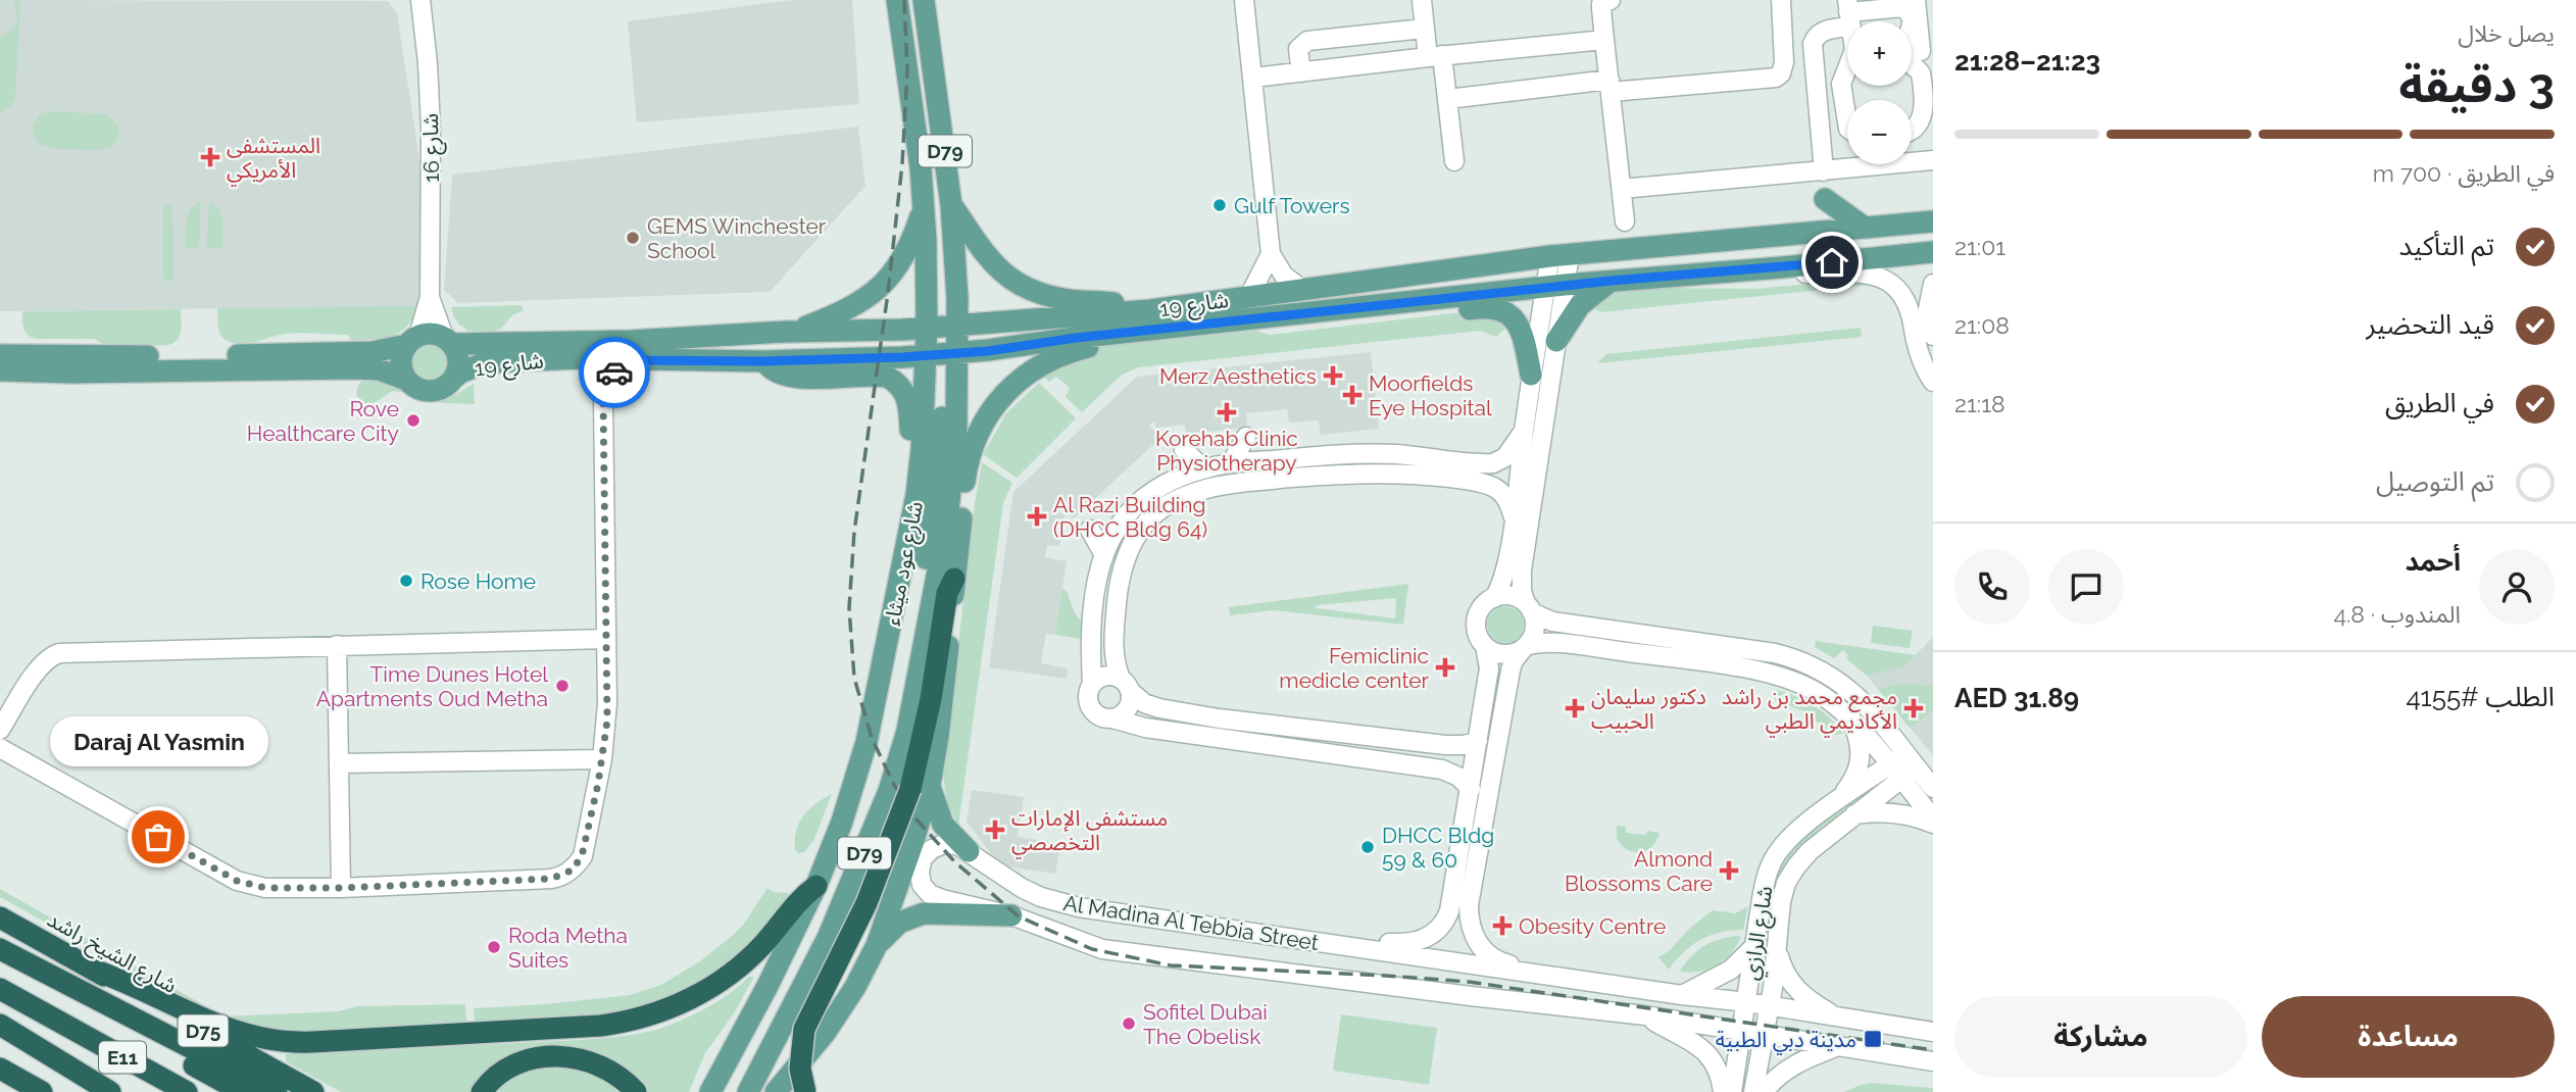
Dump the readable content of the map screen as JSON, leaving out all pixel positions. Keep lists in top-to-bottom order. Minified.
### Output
{"streets":{"highway":["شارع الشيخ راشد","D75","E11"],"main road":["D79","شارع 19","شارع عود ميثاء"],"street":["شارع 16","Al Madina Al Tebbia Street","شارع الرازي"]},"crossings":[["شارع 16","شارع 19"],["شارع 19","شارع عود ميثاء"],["Al Madina Al Tebbia Street","شارع الرازي"]],"places":{"health":["المستشفى الأمريكي","Merz Aesthetics","Moorfields Eye Hospital","Korehab Clinic Physiotherapy","Al Razi Building (DHCC Bldg 64)","Femiclinic medicle center","دكتور سليمان الحبيب","مجمع محمد بن راشد الأكاديمي الطبي","مستشفى الإمارات التخصصي","Almond Blossoms Care","Obesity Centre"],"other":["Gulf Towers","GEMS Winchester School","Rove Healthcare City","Rose Home","Time Dunes Hotel Apartments Oud Metha","Daraj Al Yasmin","DHCC Bldg 59 & 60","Roda Metha Suites","Sofitel Dubai The Obelisk"],"transit":["مدينة دبي الطبية"]},"page":{"heading":["3 دقيقة","يصل خلال","21:23–21:28"],"panel":["أحمد","المندوب · 4.8","الطلب #4155","AED 31.89"],"map_buttons":["+","−"],"bar":"في الطريق · 700 m","list":[["تم التأكيد","21:01"],["قيد التحضير","21:08"],["في الطريق","21:18"],"تم التوصيل"],"bubble":"Daraj Al Yasmin","buttons":["مساعدة","مشاركة"]}}
